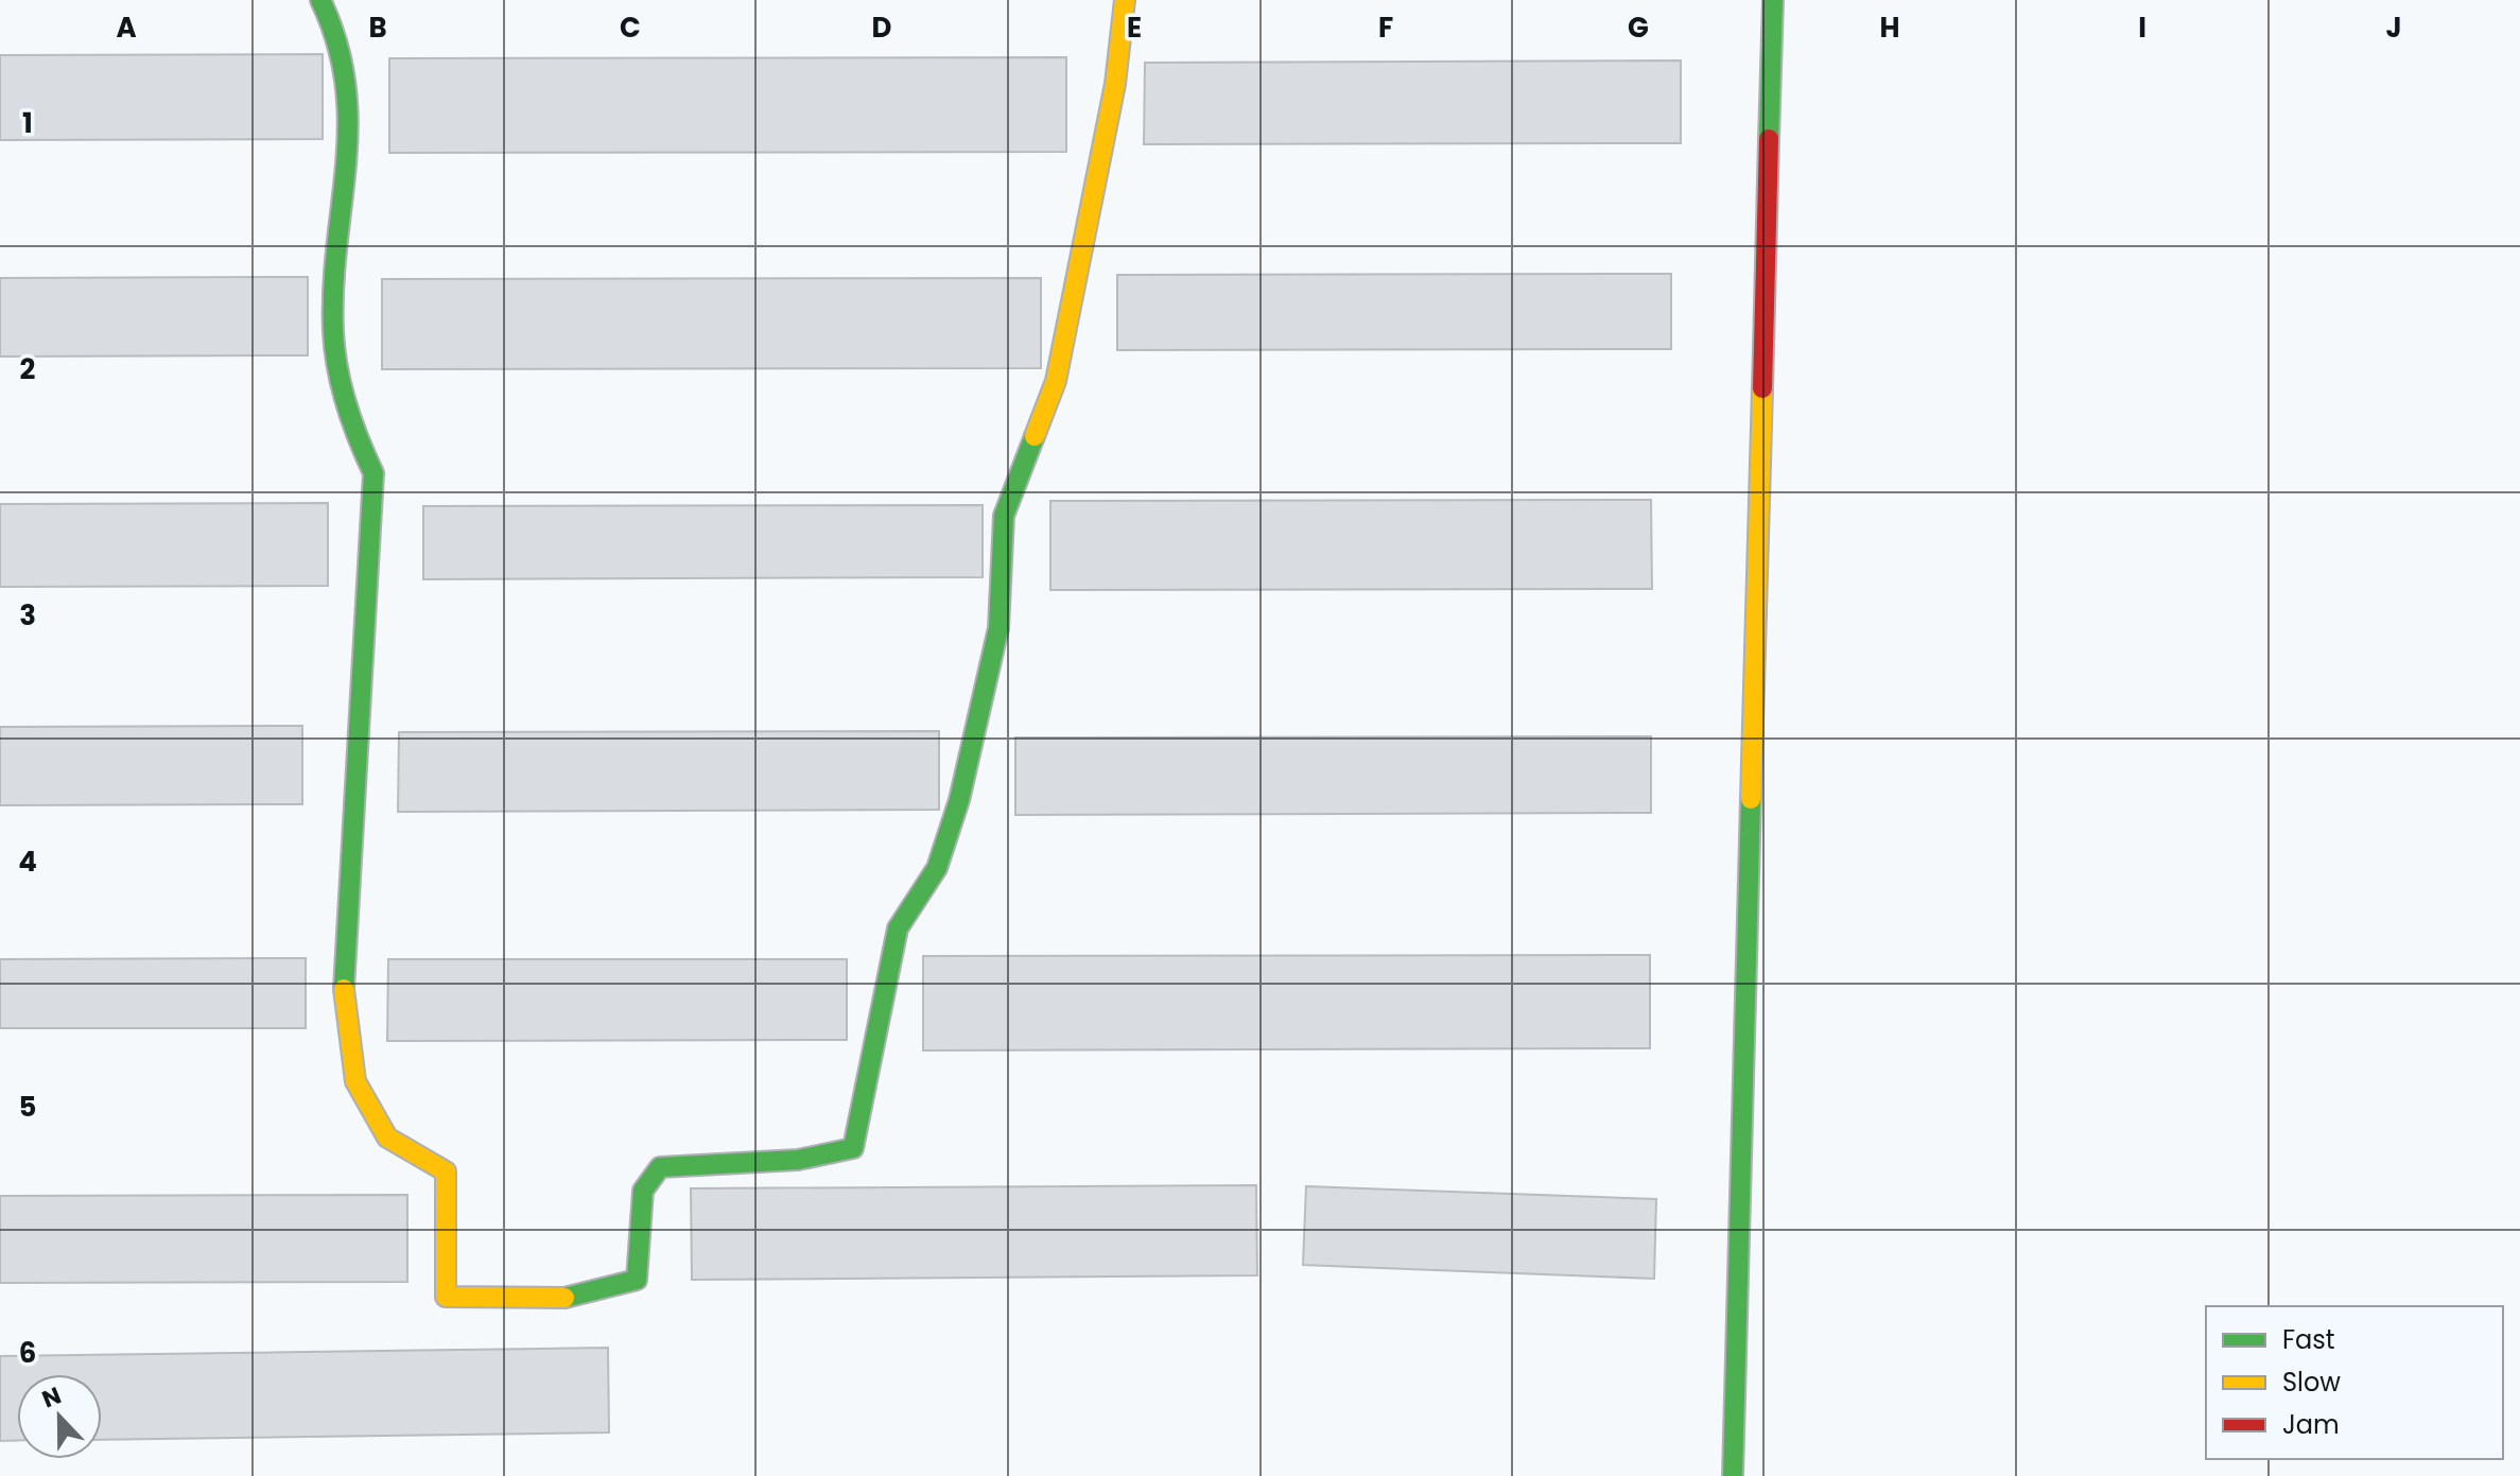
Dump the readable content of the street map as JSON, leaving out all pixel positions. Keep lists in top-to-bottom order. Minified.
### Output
{"legend":["Fast","Slow","Jam"],"north":"top","grid":{"columns":["A","B","C","D","E","F","G","H","I","J"],"rows":["1","2","3","4","5","6"]}}
